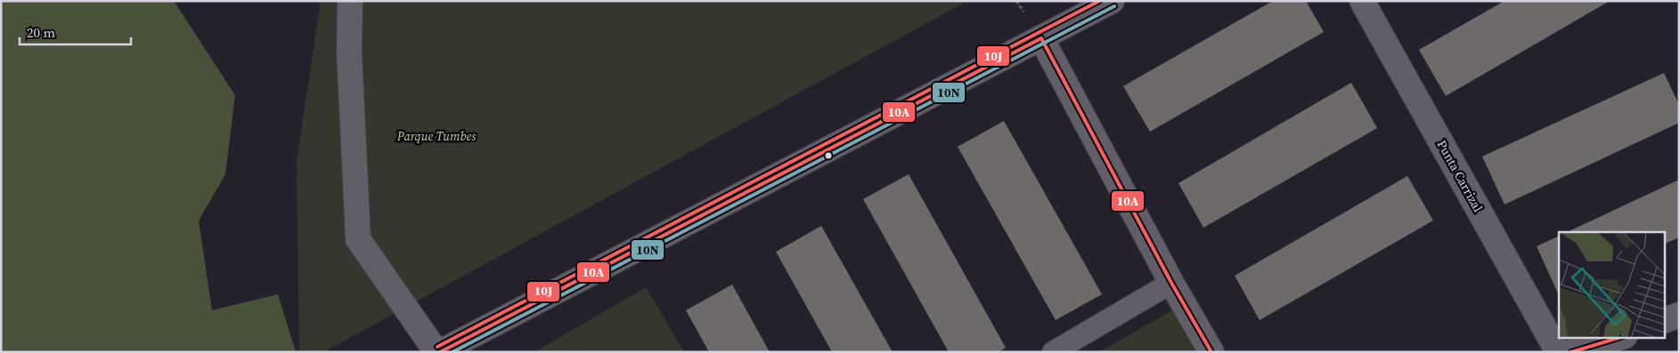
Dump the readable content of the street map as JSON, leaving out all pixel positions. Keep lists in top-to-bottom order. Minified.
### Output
{"streets":{"street":["Punta Carrizal"]},"parks":["Parque Tumbes"],"lines":["transit line 10J","transit line 10N","transit line 10A"],"scale_bar":"20 m"}
